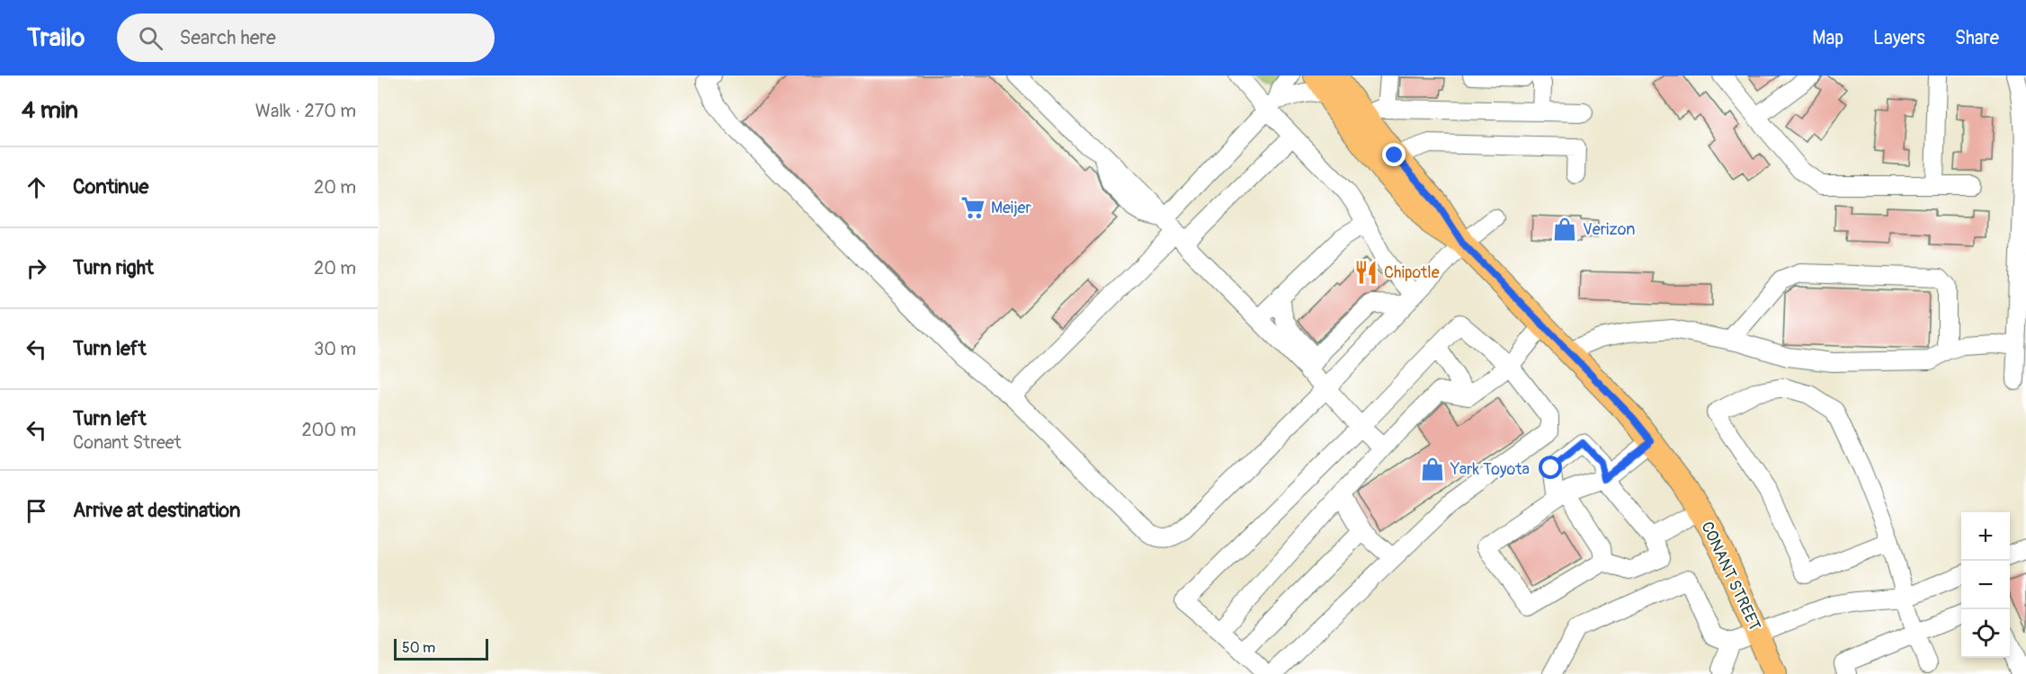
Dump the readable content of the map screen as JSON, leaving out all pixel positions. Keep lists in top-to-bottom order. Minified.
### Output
{"streets":{"main road":["CONANT STREET"]},"places":{"supermarket":["Meijer"],"shop":["Verizon","Yark Toyota"],"restaurant":["Chipotle"]},"scale_bar":"50 m","page":{"header":"Trailo","search":"Search here","nav":["Map","Layers","Share"],"heading":["4 min","Walk · 270 m"],"list":[["Continue","20 m"],["Turn right","20 m"],["Turn left","30 m"],["Turn left","Conant Street","200 m"],"Arrive at destination"],"map_buttons":["+","−"],"scale":"50 m"}}
